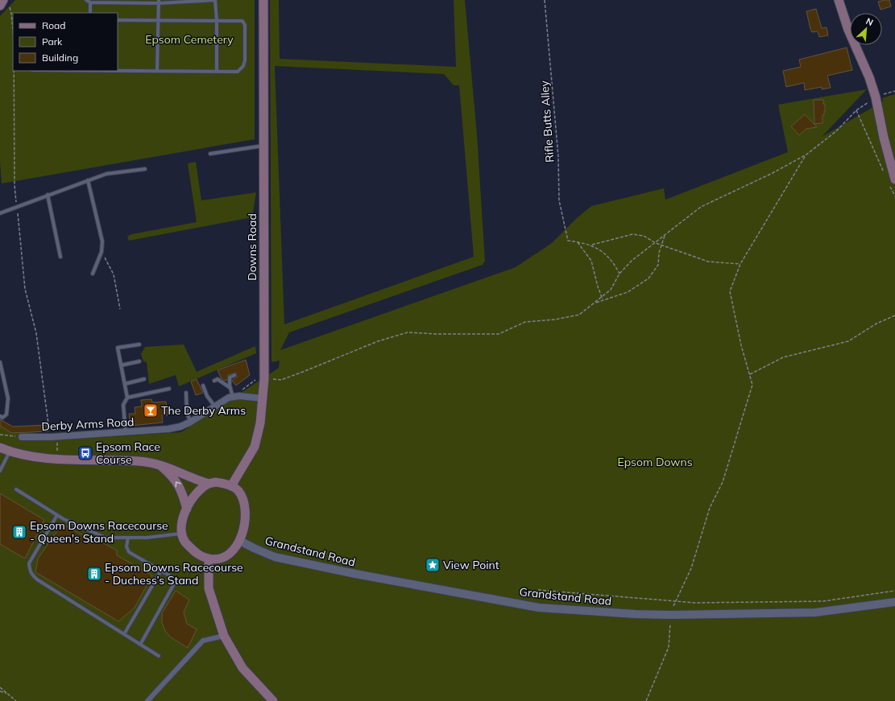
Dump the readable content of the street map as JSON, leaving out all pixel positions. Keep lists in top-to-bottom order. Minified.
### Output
{"streets":{"main road":["Downs Road"],"street":["Derby Arms Road","Grandstand Road"],"path":["Rifle Butts Alley"]},"crossings":[["Downs Road","Grandstand Road"]],"parks":["Epsom Cemetery","Epsom Downs"],"places":{"bar":["The Derby Arms"],"bus stop":["Epsom Race Course"],"building":["Epsom Downs Racecourse - Queen's Stand","Epsom Downs Racecourse - Duchess’s Stand"],"place":["View Point"]},"legend":["Road","Park","Building"],"north":"top right"}
